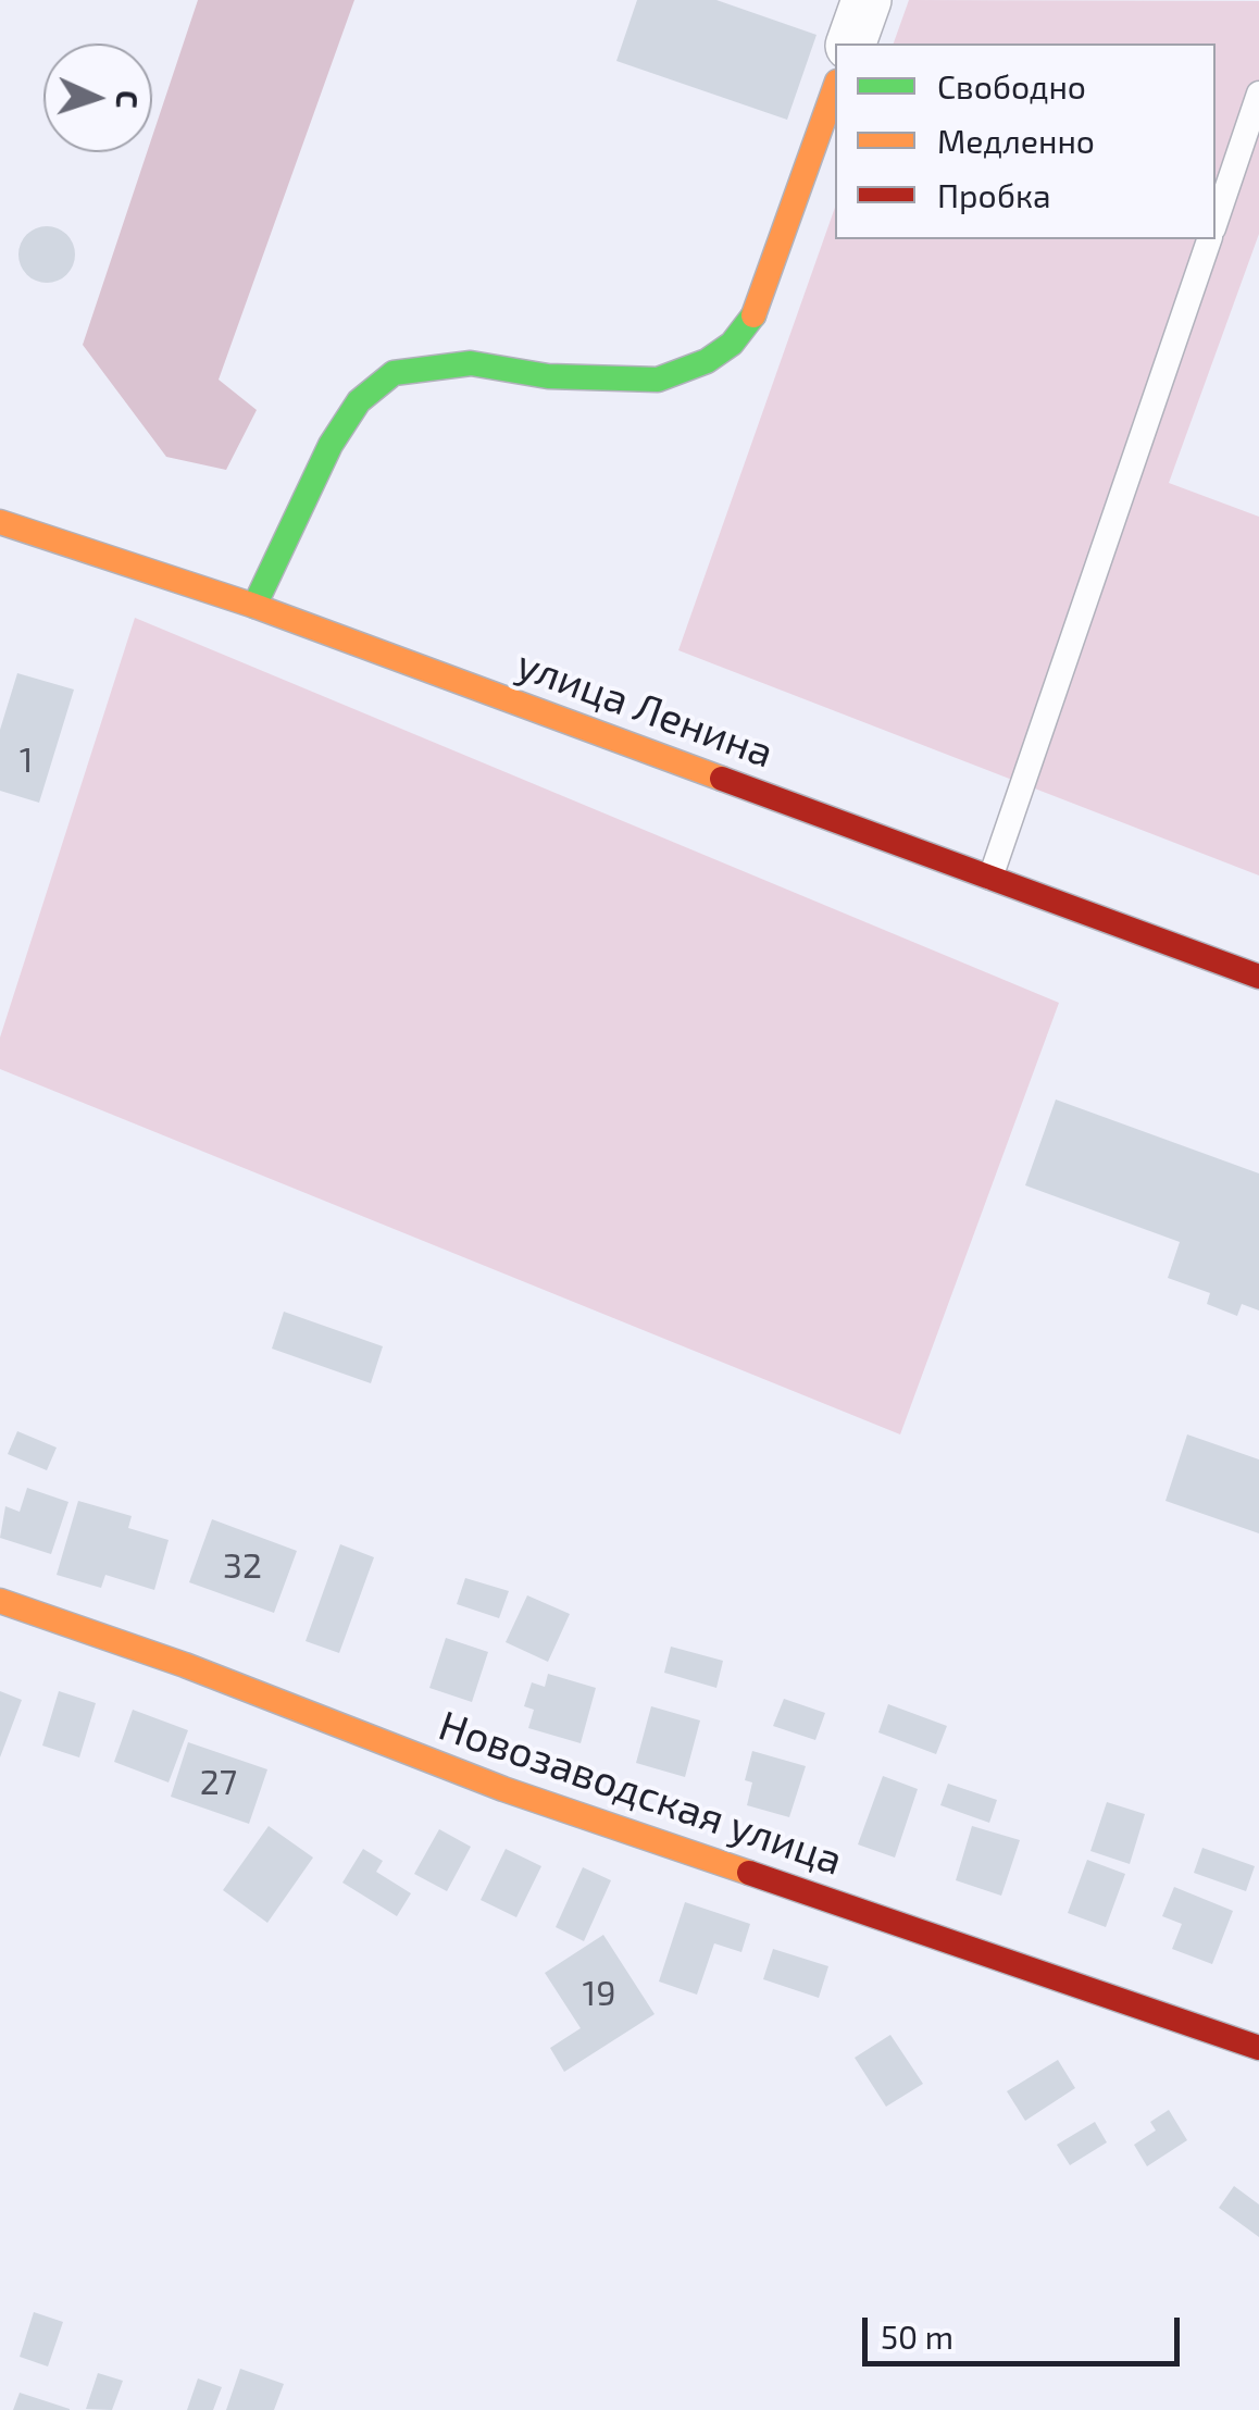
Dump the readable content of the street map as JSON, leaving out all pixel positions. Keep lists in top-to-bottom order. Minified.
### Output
{"streets":{"street":["улица Ленина","Новозаводская улица"]},"house_numbers":["1","32","27","19"],"legend":["Свободно","Медленно","Пробка"],"scale_bar":"50 m","north":"right"}
